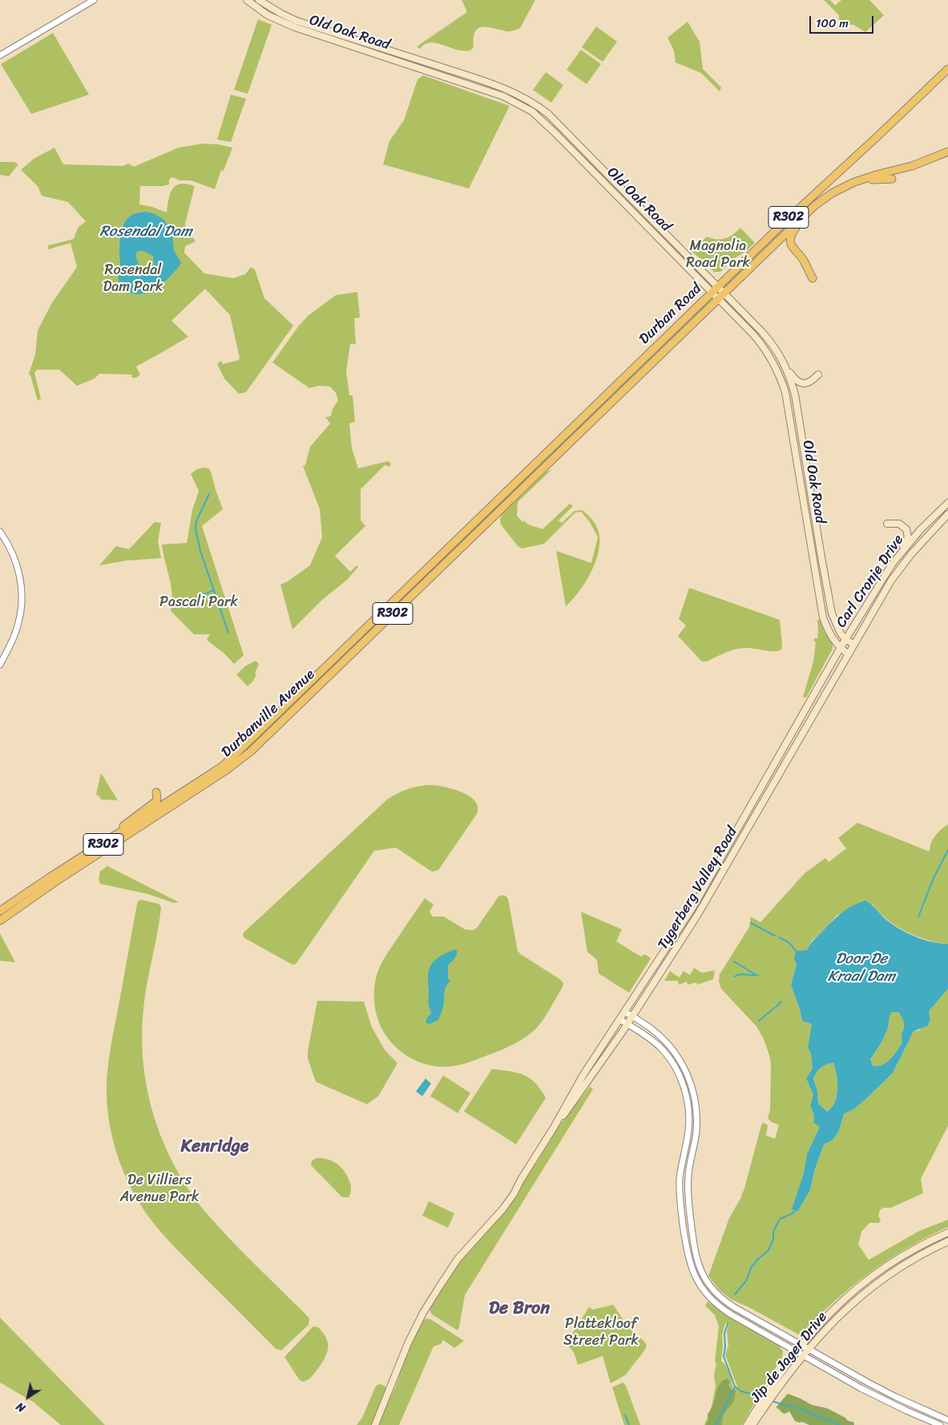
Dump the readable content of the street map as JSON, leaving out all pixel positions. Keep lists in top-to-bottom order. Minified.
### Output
{"streets":{"main road":["Old Oak Road","R302","Durban Road","Carl Cronje Drive","Durbanville Avenue","Tygerberg Valley Road","Jip de Jager Drive"]},"crossings":[["Old Oak Road","Durban Road"],["Old Oak Road","Carl Cronje Drive"],["Old Oak Road","Tygerberg Valley Road"],["R302","Durban Road"],["Durban Road","Durbanville Avenue"],["Carl Cronje Drive","Tygerberg Valley Road"]],"districts":["Kenridge","De Bron"],"water":["Rosendal Dam","Door De Kraal Dam"],"parks":["Magnolia Road Park","Rosendal Dam Park","Pascali Park","De Villiers Avenue Park","Plattekloof Street Park"],"scale_bar":"100 m","north":"bottom left"}
